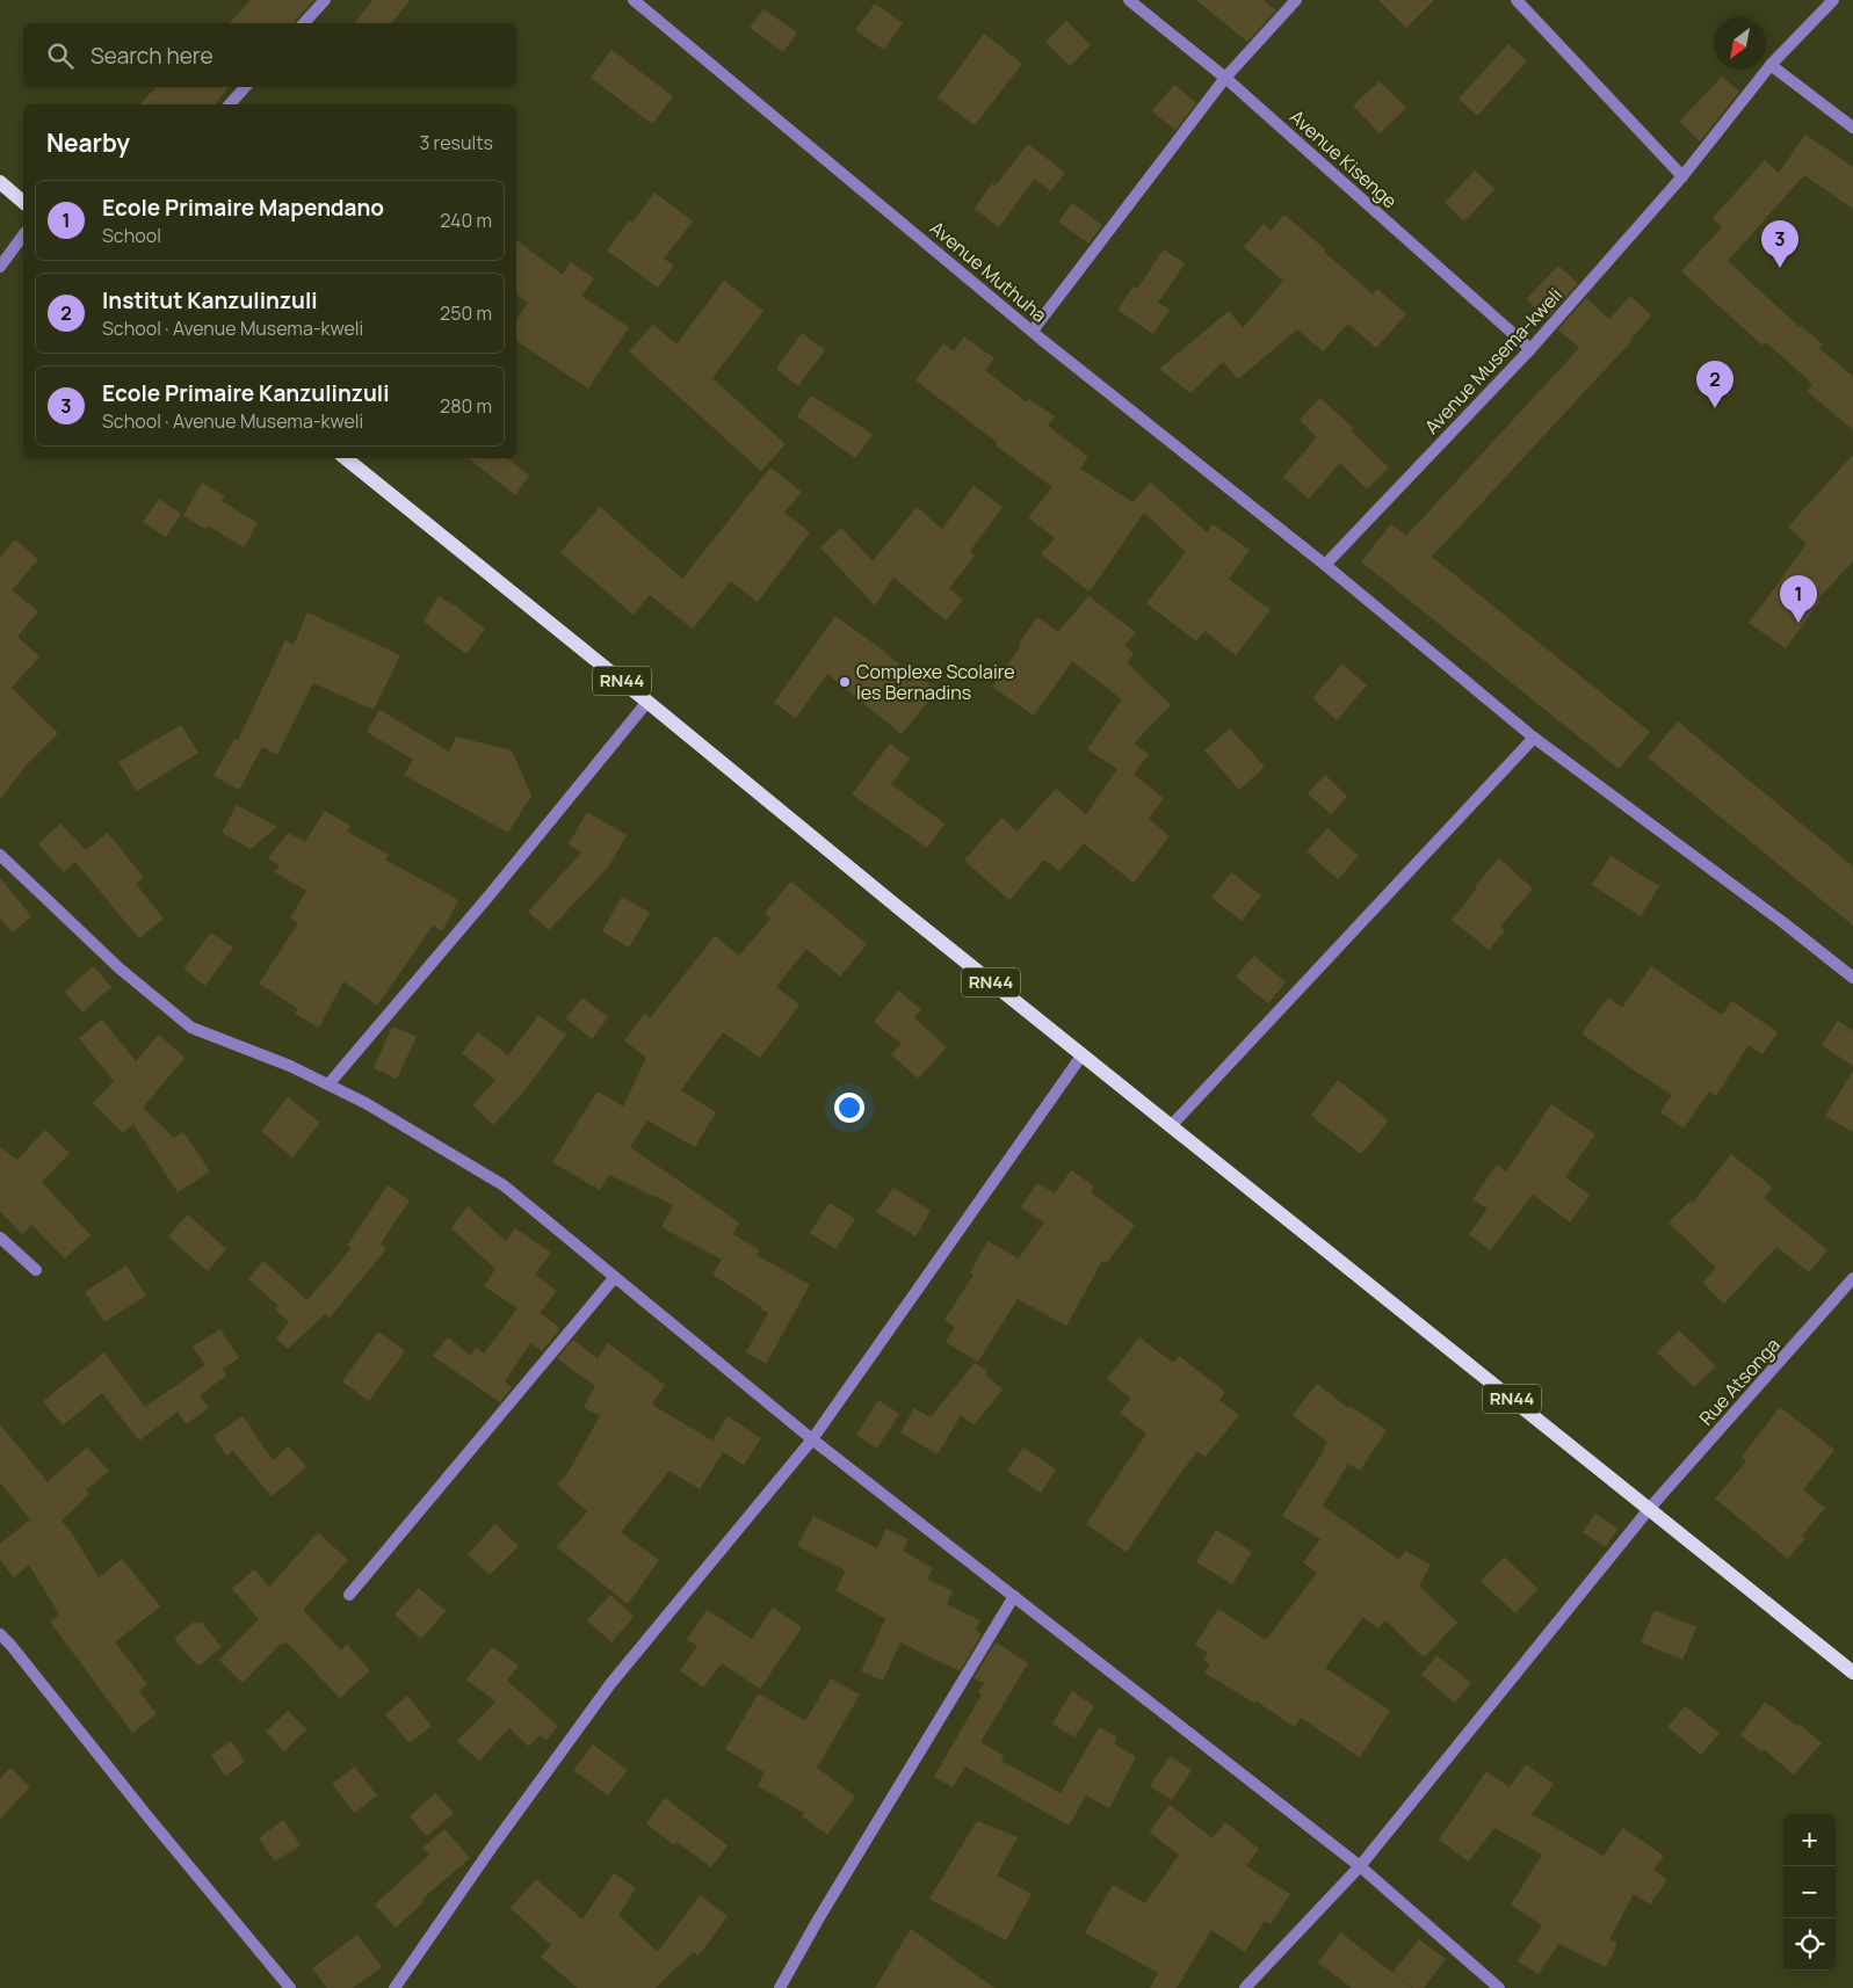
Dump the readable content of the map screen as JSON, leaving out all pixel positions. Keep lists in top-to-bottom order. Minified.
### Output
{"streets":{"main road":["RN44"],"street":["Avenue Kisenge","Avenue Muthuha","Avenue Musema-kweli","Rue Atsonga"]},"crossings":[["Avenue Kisenge","Avenue Musema-kweli"],["Avenue Muthuha","Avenue Musema-kweli"],["RN44","Rue Atsonga"]],"places":["Complexe Scolaire les Bernadins"],"north":"bottom left","page":{"search":"Search here","heading":["Nearby","3 results"],"list":[{"mark":"1","name":"Ecole Primaire Mapendano","note":"School","value":"240 m"},{"mark":"2","name":"Institut Kanzulinzuli","note":"School · Avenue Musema-kweli","value":"250 m"},{"mark":"3","name":"Ecole Primaire Kanzulinzuli","note":"School · Avenue Musema-kweli","value":"280 m"}],"pins":["3","2","1"],"map_buttons":["+","−"]}}
